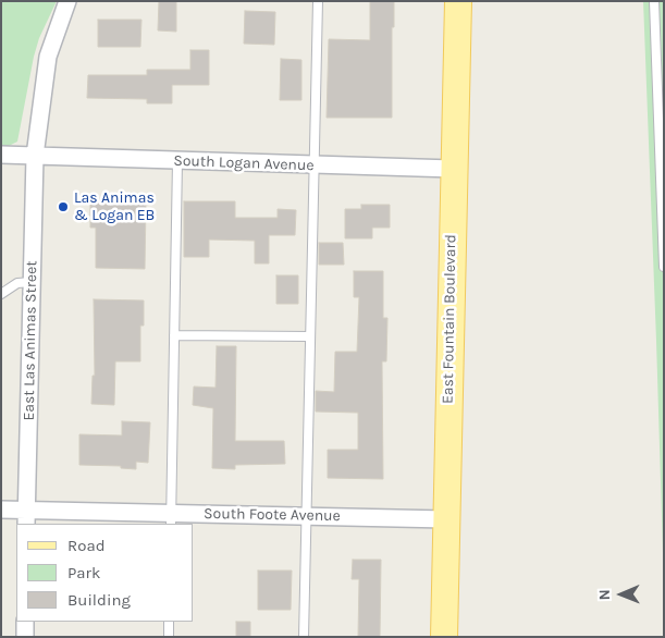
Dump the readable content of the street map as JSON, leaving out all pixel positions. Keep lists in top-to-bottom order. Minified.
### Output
{"streets":{"main road":["East Fountain Boulevard"],"street":["South Logan Avenue","East Las Animas Street","South Foote Avenue"]},"crossings":[["South Logan Avenue","East Fountain Boulevard"],["South Logan Avenue","East Las Animas Street"],["East Fountain Boulevard","South Foote Avenue"],["East Las Animas Street","South Foote Avenue"]],"places":["Las Animas & Logan EB"],"legend":["Road","Park","Building"],"north":"left"}
